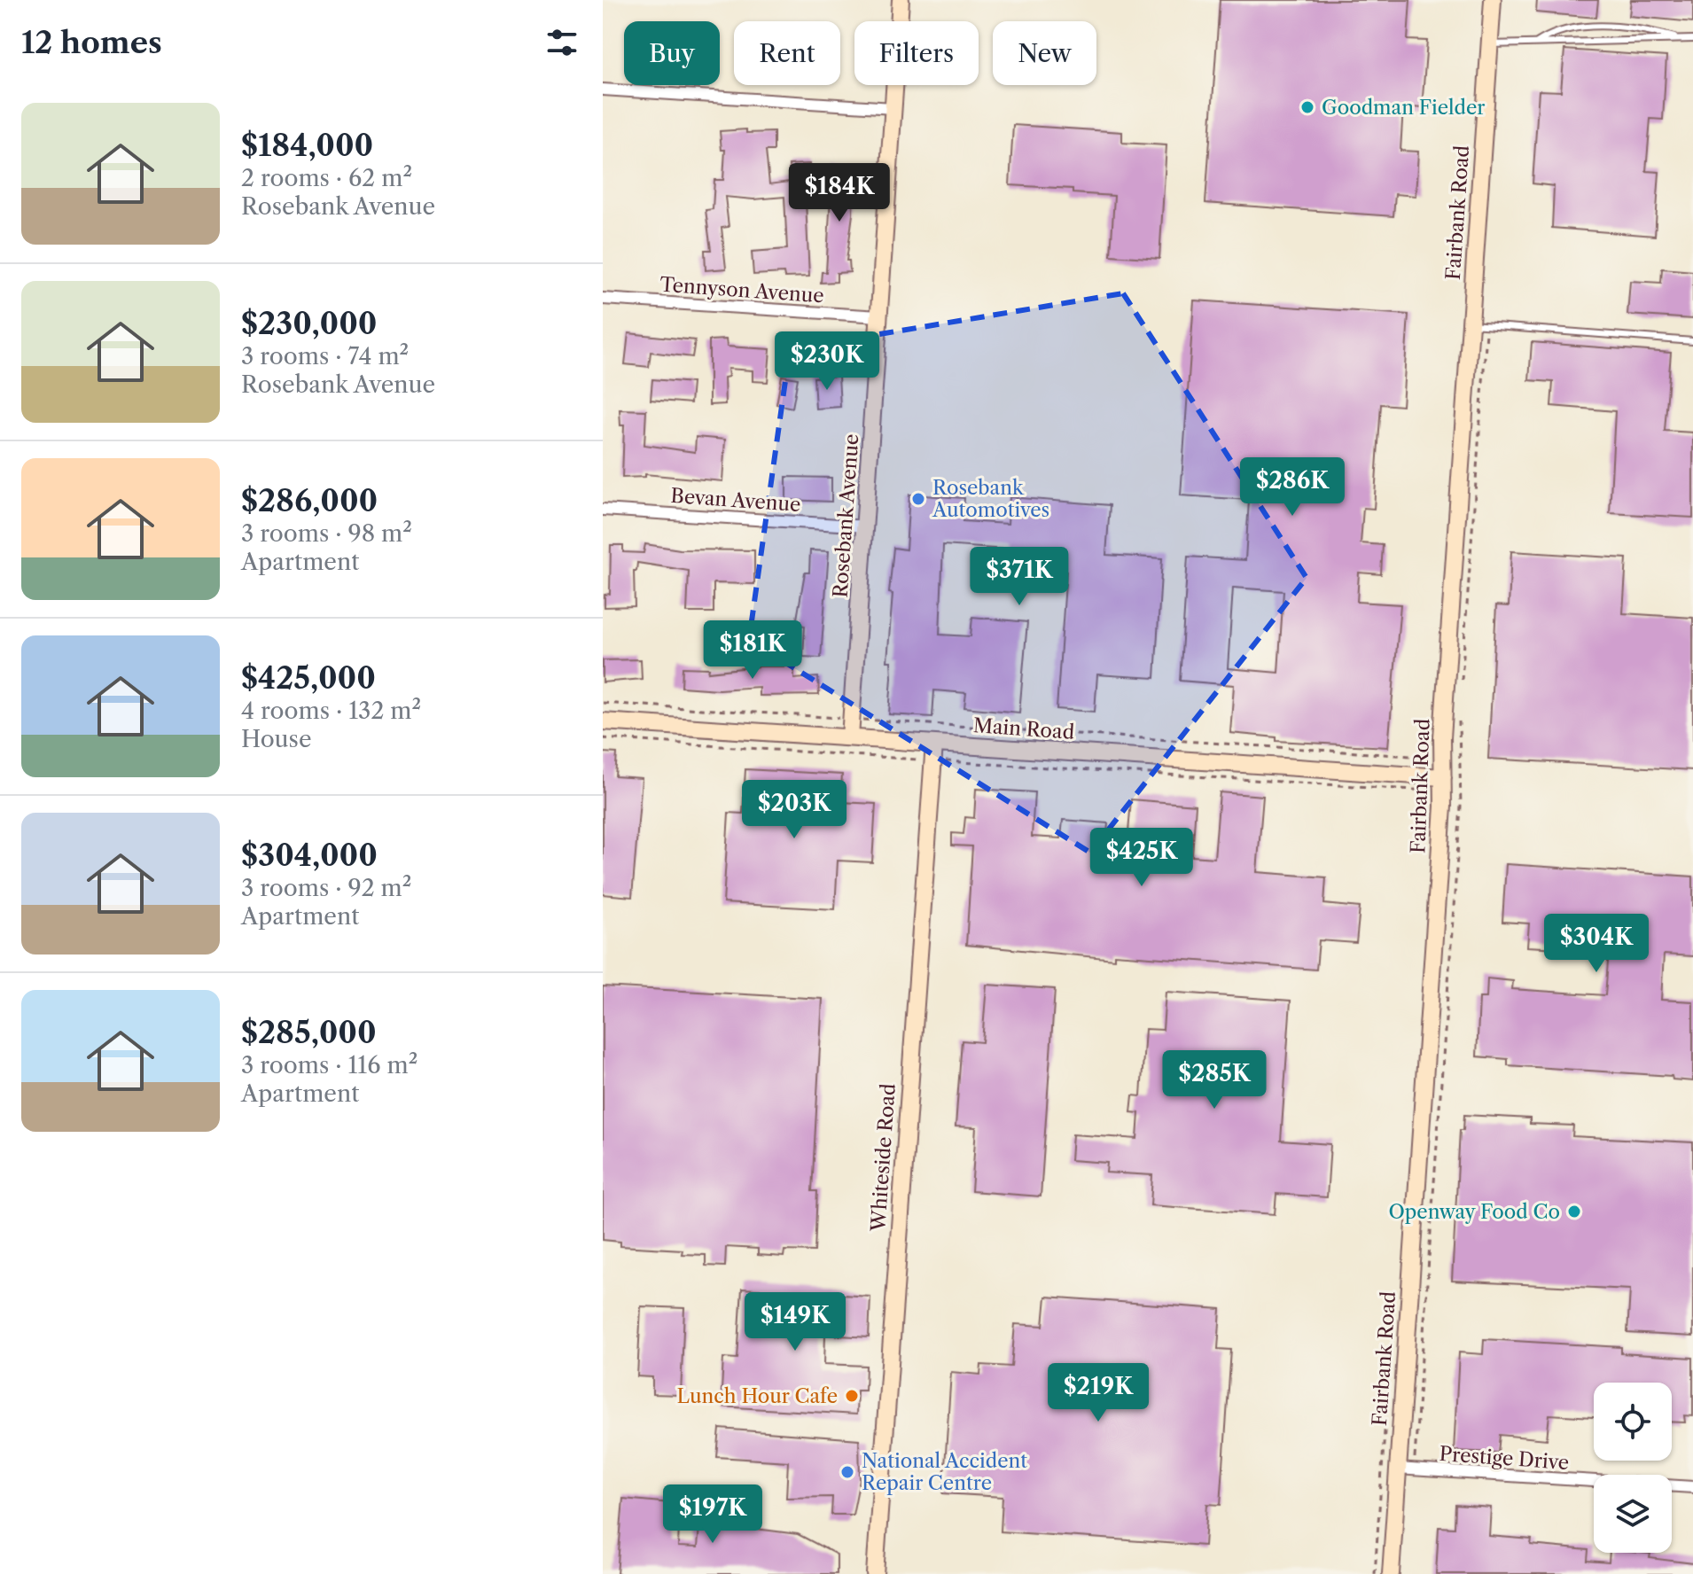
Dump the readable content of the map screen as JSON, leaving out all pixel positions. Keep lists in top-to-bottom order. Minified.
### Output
{"streets":{"main road":["Fairbank Road","Rosebank Avenue","Main Road","Whiteside Road"],"street":["Tennyson Avenue","Bevan Avenue","Prestige Drive"]},"crossings":[["Fairbank Road","Main Road"],["Fairbank Road","Prestige Drive"],["Tennyson Avenue","Rosebank Avenue"],["Bevan Avenue","Rosebank Avenue"],["Rosebank Avenue","Main Road"],["Main Road","Whiteside Road"]],"places":["Goodman Fielder","Rosebank Automotives","Openway Food Co","Lunch Hour Cafe","National Accident Repair Centre"],"page":{"heading":"12 homes","chip":["Buy","Rent","Filters","New"],"list":[{"name":"$184,000","note":"2 rooms · 62 m² · Rosebank Avenue"},{"name":"$230,000","note":"3 rooms · 74 m² · Rosebank Avenue"},{"name":"$286,000","note":"3 rooms · 98 m² · Apartment"},{"name":"$425,000","note":"4 rooms · 132 m² · House"},{"name":"$304,000","note":"3 rooms · 92 m² · Apartment"},{"name":"$285,000","note":"3 rooms · 116 m² · Apartment"}],"price":["$184K","$230K","$286K","$371K","$181K","$203K","$425K","$304K","$285K","$149K","$219K","$197K"]}}
